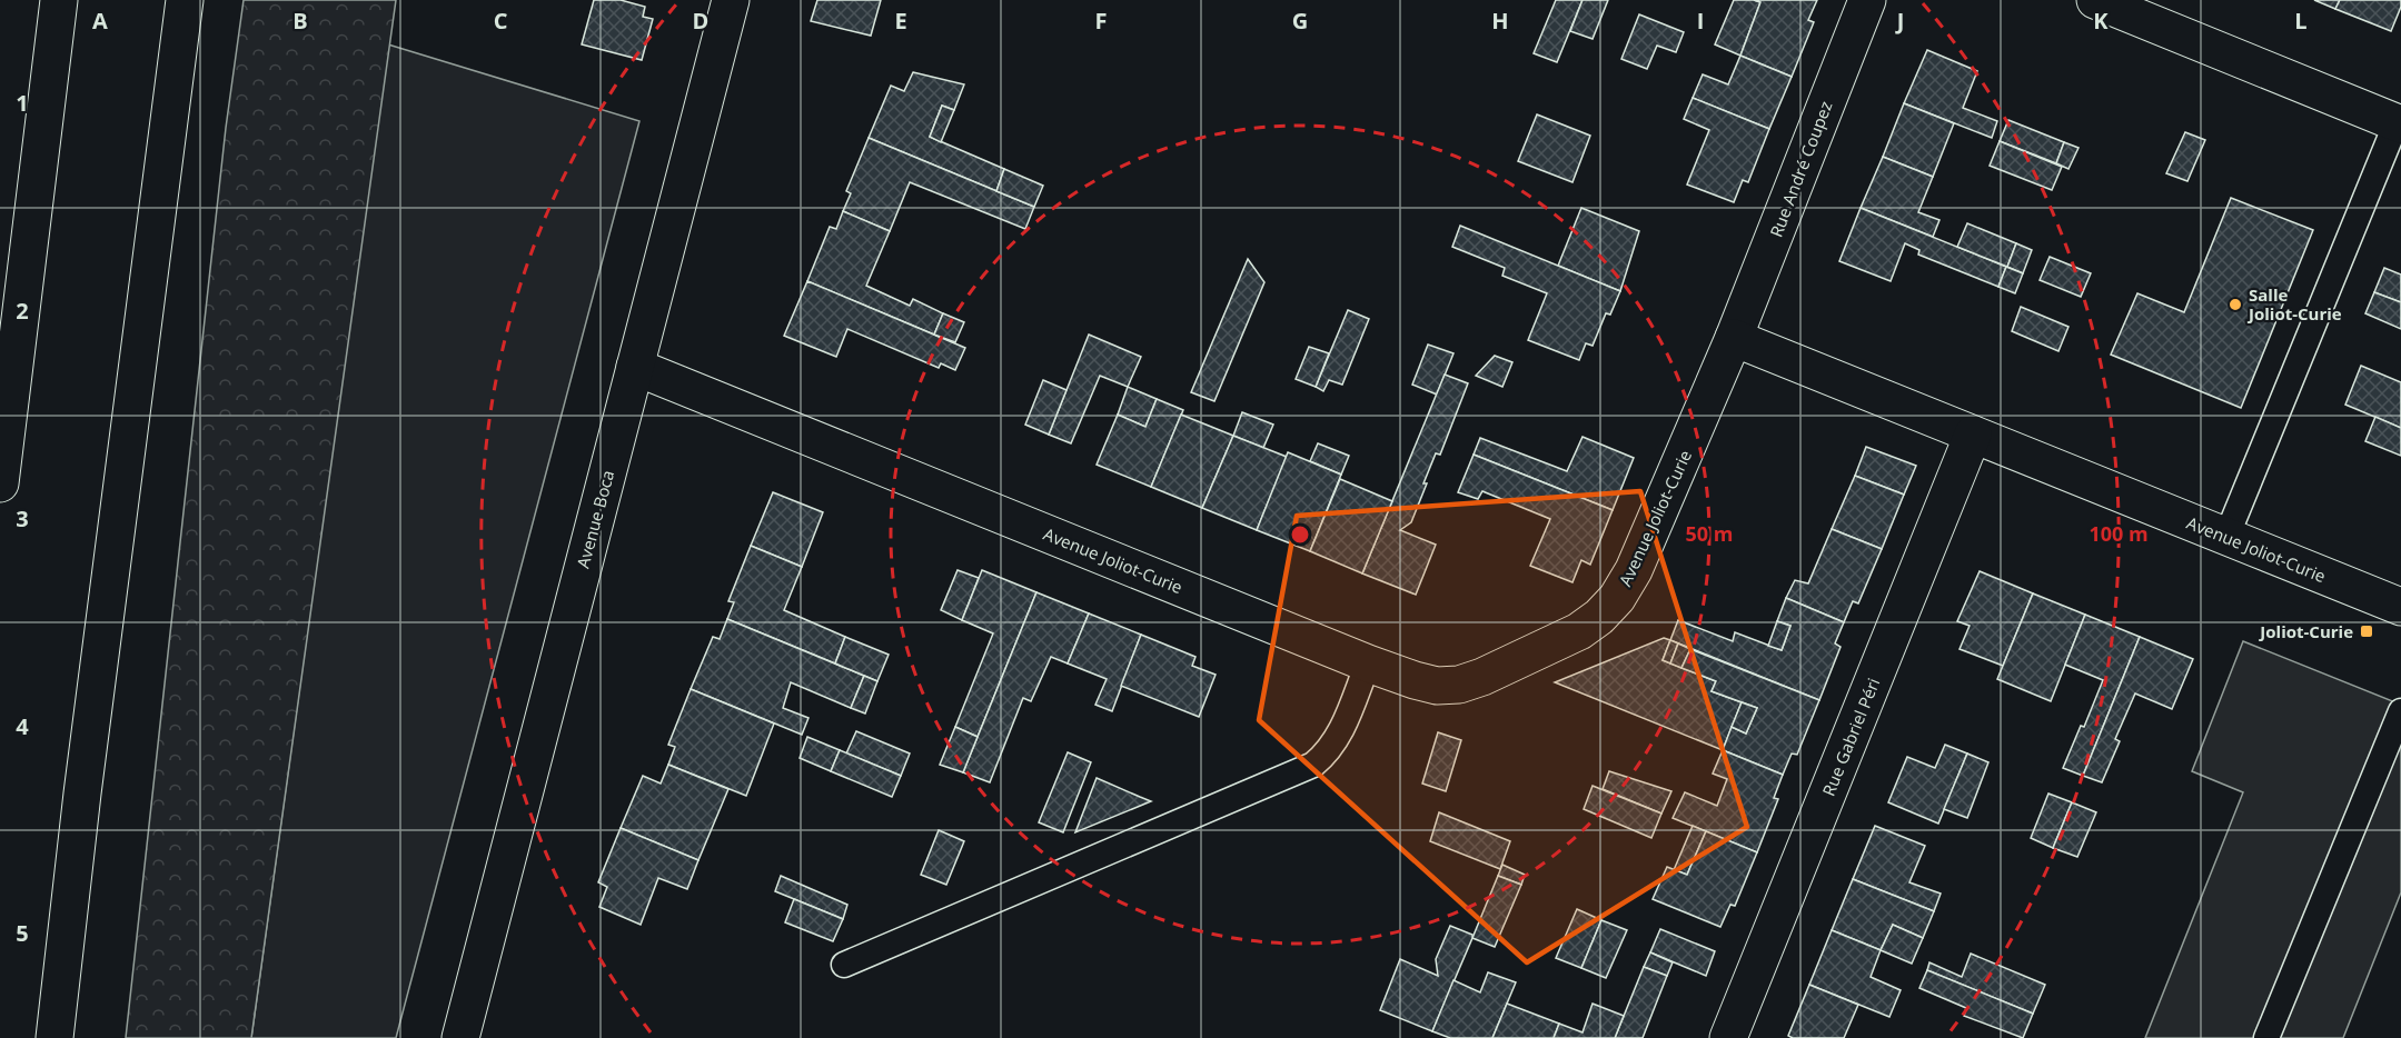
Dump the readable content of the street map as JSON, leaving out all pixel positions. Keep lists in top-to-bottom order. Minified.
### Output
{"streets":{"main road":["Rue André Coupez","Avenue Joliot-Curie","Avenue Boca","Rue Gabriel Péri"]},"crossings":[["Rue André Coupez","Avenue Joliot-Curie"],["Avenue Joliot-Curie","Avenue Boca"],["Avenue Joliot-Curie","Rue Gabriel Péri"]],"places":{"other":["Salle Joliot-Curie"],"transit":["Joliot-Curie"]},"grid":{"columns":["A","B","C","D","E","F","G","H","I","J","K","L"],"rows":["1","2","3","4","5"]},"rings":["50 m","100 m"]}
